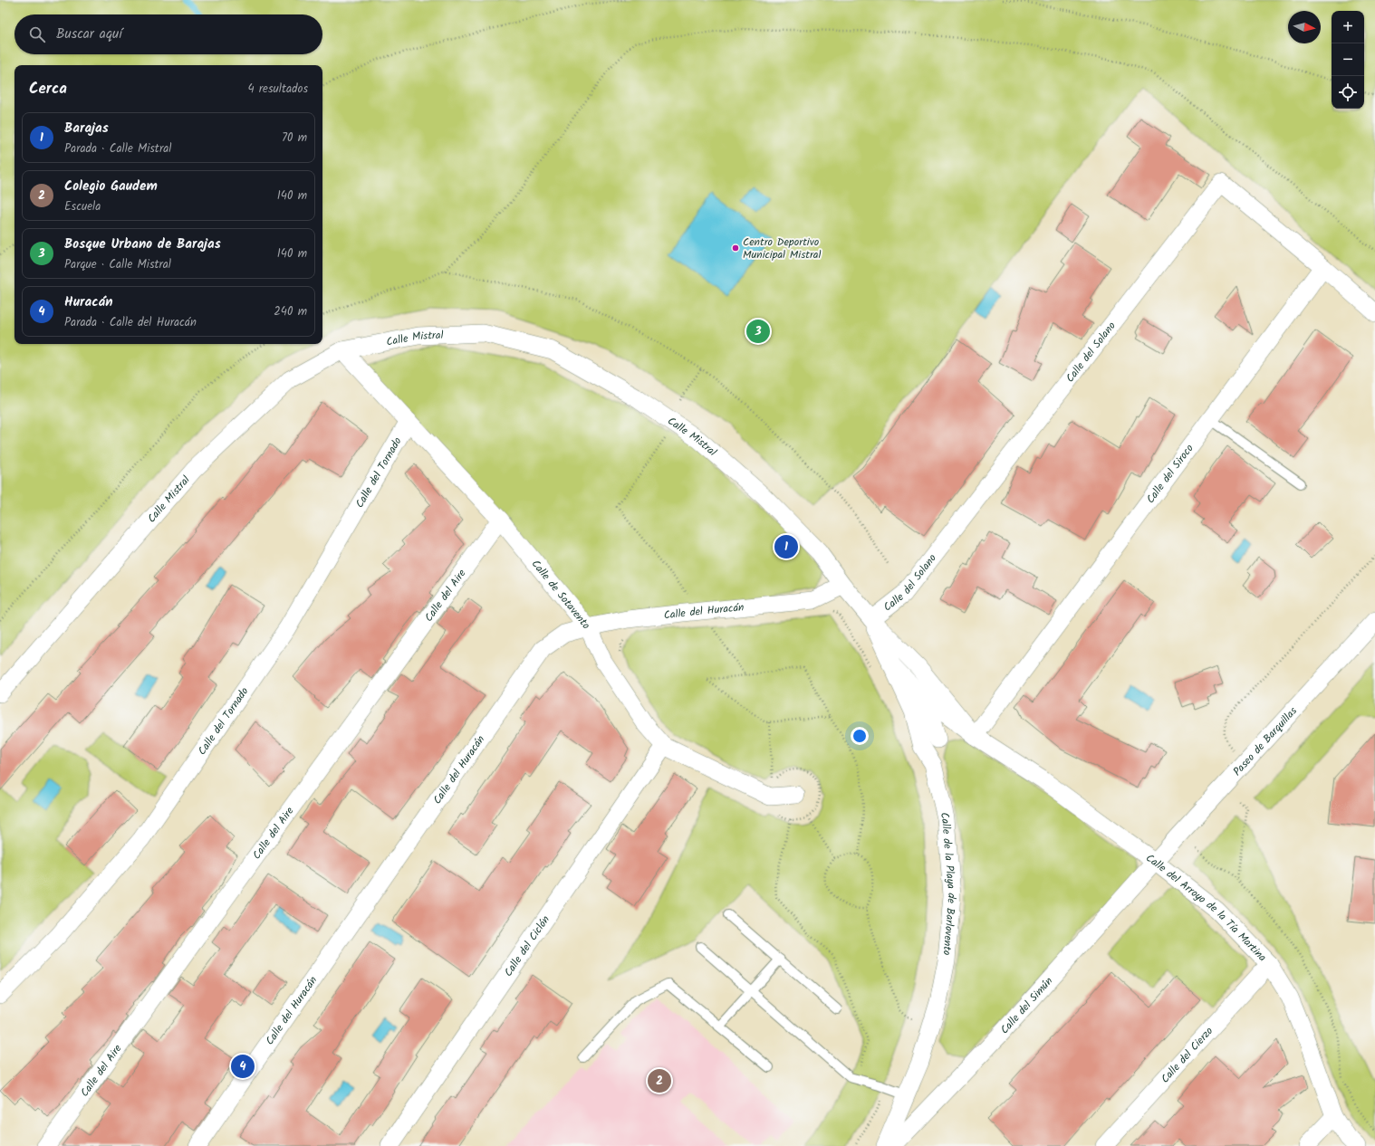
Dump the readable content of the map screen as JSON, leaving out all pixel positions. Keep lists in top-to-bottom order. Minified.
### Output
{"streets":{"street":["Calle Mistral","Calle del Solano","Calle del Tornado","Calle del Siroco","Calle del Aire","Calle de Sotavento","Calle del Huracán","Paseo de Barquillas","Calle de la Playa de Barlovento","Calle del Arroyo de la Tía Martina","Calle del Ciclón","Calle del Simún","Calle del Cierzo"]},"crossings":[["Calle Mistral","Calle del Solano"],["Calle Mistral","Calle de Sotavento"],["Calle Mistral","Calle del Huracán"],["Calle del Solano","Calle del Siroco"],["Calle del Tornado","Calle de Sotavento"],["Calle del Siroco","Calle del Arroyo de la Tía Martina"],["Calle del Aire","Calle de Sotavento"],["Calle de Sotavento","Calle del Huracán"],["Calle de Sotavento","Calle del Ciclón"],["Paseo de Barquillas","Calle del Arroyo de la Tía Martina"],["Paseo de Barquillas","Calle del Simún"],["Calle del Arroyo de la Tía Martina","Calle del Simún"],["Calle del Arroyo de la Tía Martina","Calle del Cierzo"]],"places":["Centro Deportivo Municipal Mistral"],"north":"right","page":{"map_buttons":["+","−"],"search":"Buscar aquí","heading":["Cerca","4 resultados"],"list":[{"mark":"1","name":"Barajas","note":"Parada · Calle Mistral","value":"70 m"},{"mark":"2","name":"Colegio Gaudem","note":"Escuela","value":"140 m"},{"mark":"3","name":"Bosque Urbano de Barajas","note":"Parque · Calle Mistral","value":"140 m"},{"mark":"4","name":"Huracán","note":"Parada · Calle del Huracán","value":"240 m"}],"pins":["3","1","4","2"]}}
